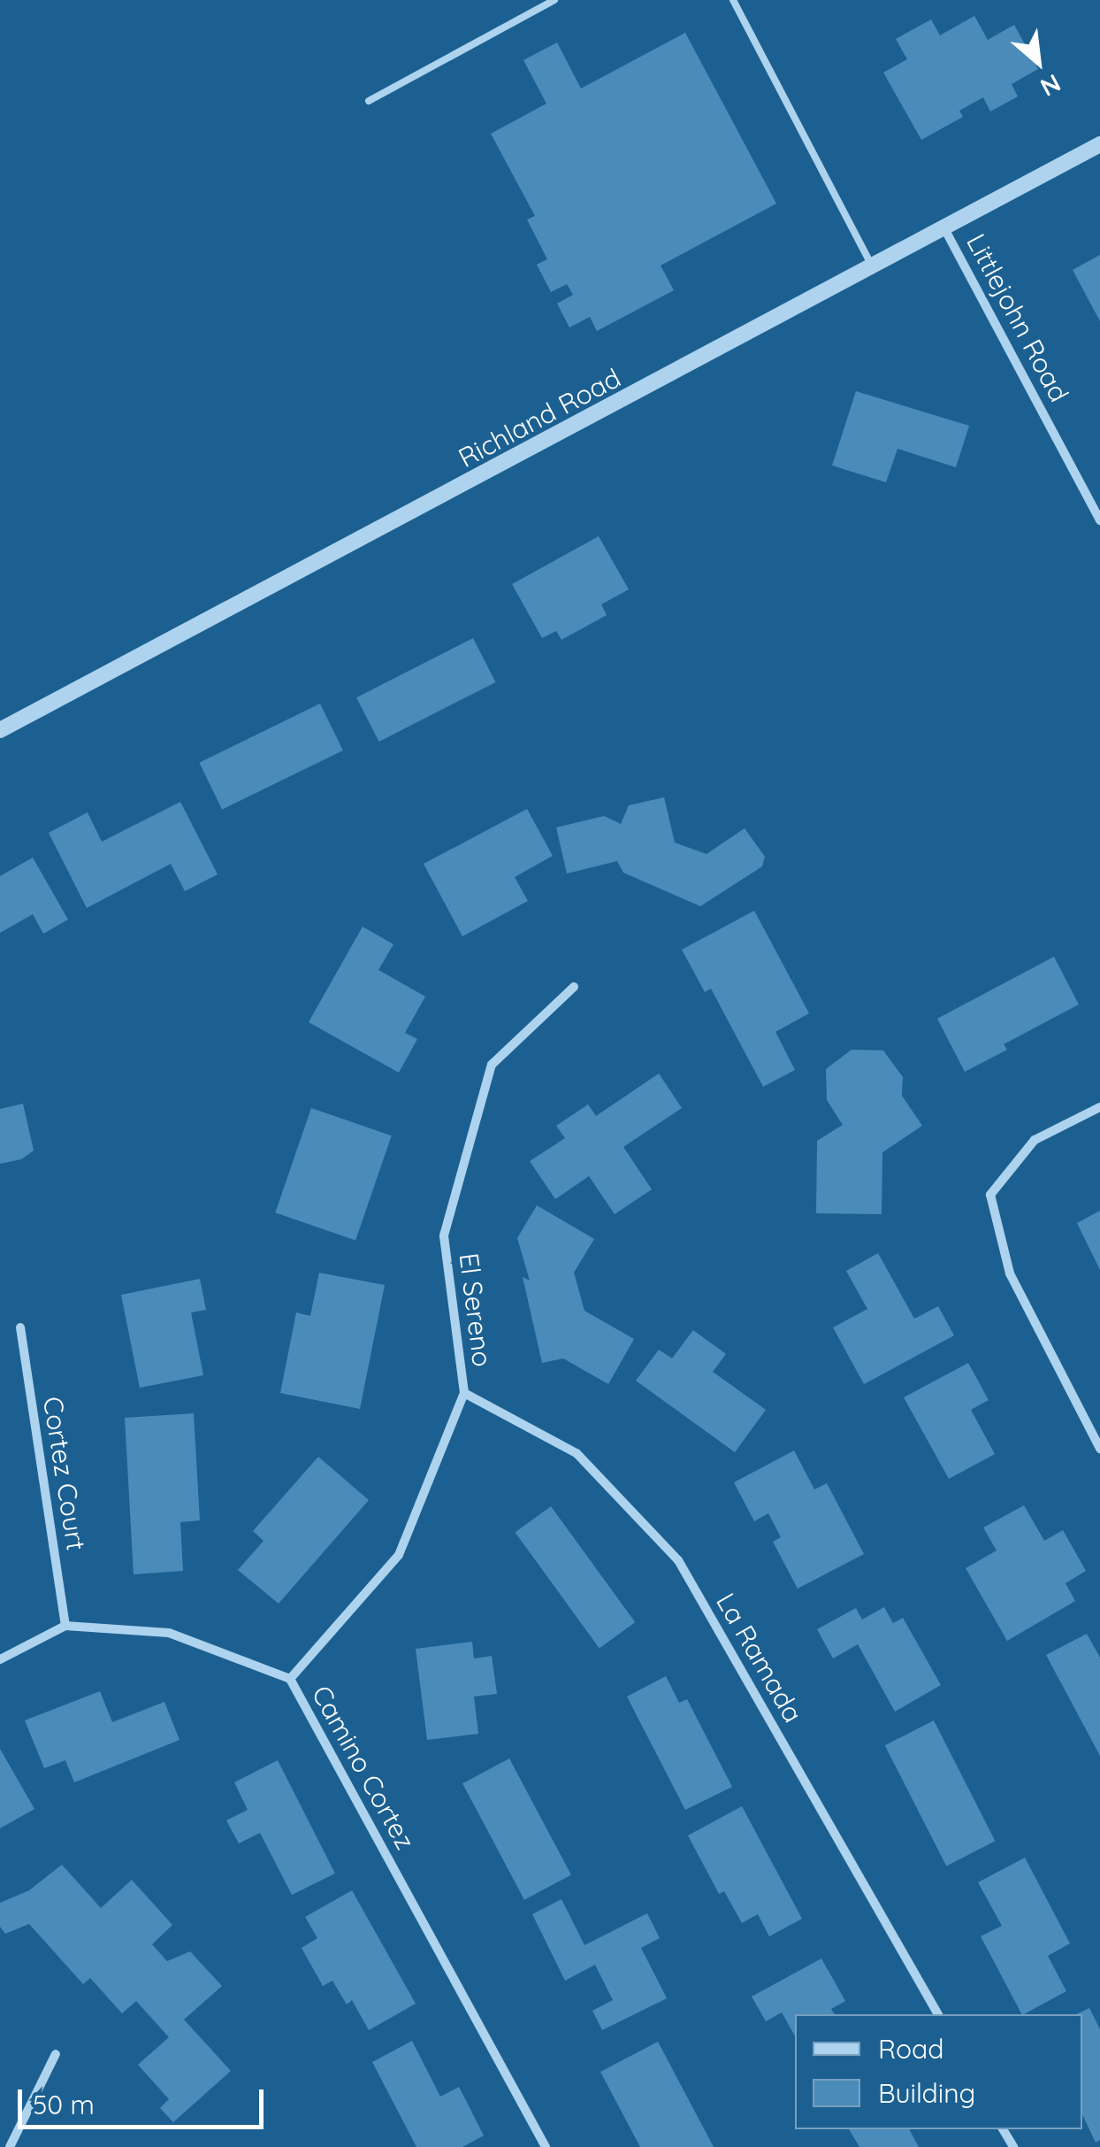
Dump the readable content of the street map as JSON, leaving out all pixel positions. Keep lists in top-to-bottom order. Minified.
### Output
{"streets":{"street":["Littlejohn Road","Richland Road","El Sereno","Cortez Court","La Ramada","Camino Cortez"]},"crossings":[["Littlejohn Road","Richland Road"],["El Sereno","La Ramada"],["El Sereno","Camino Cortez"],["Cortez Court","Camino Cortez"]],"legend":["Road","Building"],"scale_bar":"50 m","north":"bottom right"}
